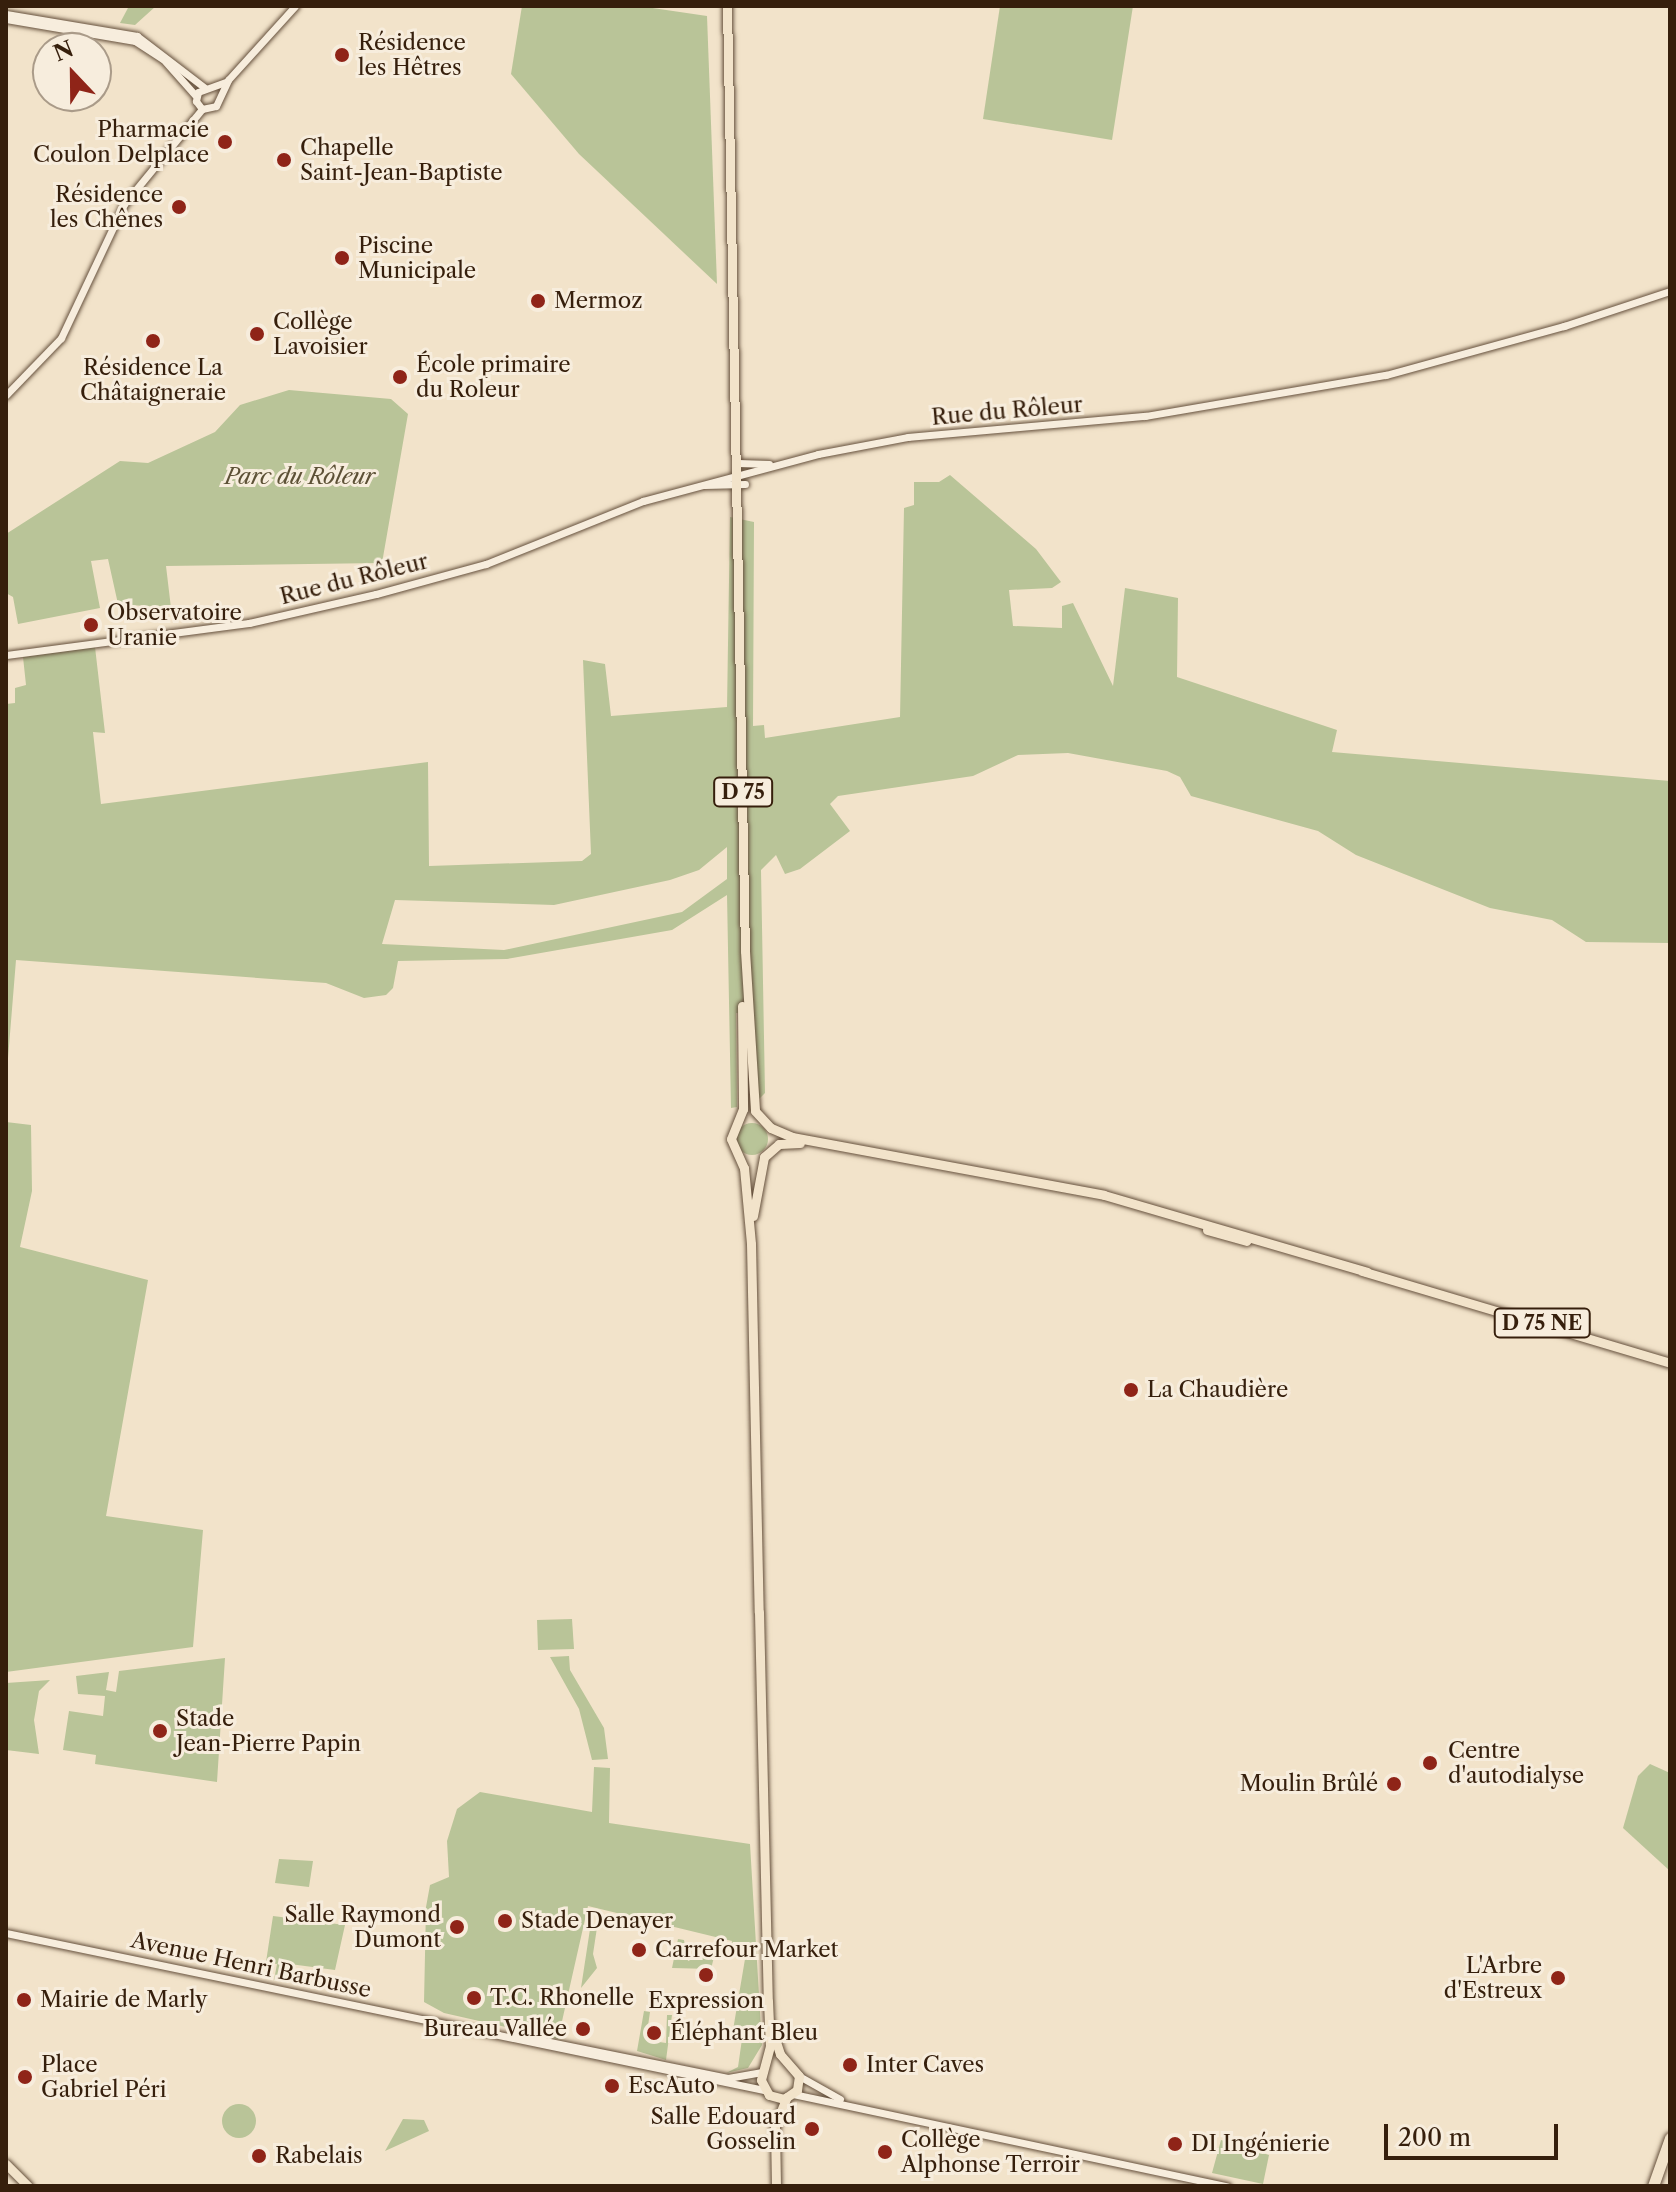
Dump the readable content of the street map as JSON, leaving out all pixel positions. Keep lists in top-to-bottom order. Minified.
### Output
{"streets":{"main road":["D 75","D 75 NE"],"street":["Rue du Rôleur","Avenue Henri Barbusse"]},"crossings":[["Rue du Rôleur","D 75"],["D 75","D 75 NE"]],"parks":["Parc du Rôleur"],"places":["Résidence les Hêtres","Pharmacie Coulon Delplace","Chapelle Saint-Jean-Baptiste","Résidence les Chênes","Piscine Municipale","Mermoz","Collège Lavoisier","Résidence La Châtaigneraie","École primaire du Roleur","Observatoire Uranie","La Chaudière","Stade Jean-Pierre Papin","Centre d'autodialyse","Moulin Brûlé","Stade Denayer","Salle Raymond Dumont","Carrefour Market","Expression","L'Arbre d'Estreux","T.C. Rhonelle","Mairie de Marly","Bureau Vallée","Éléphant Bleu","Inter Caves","Place Gabriel Péri","EscAuto","Salle Edouard Gosselin","DI Ingénierie","Collège Alphonse Terroir","Rabelais"],"scale_bar":"200 m","north":"top"}
